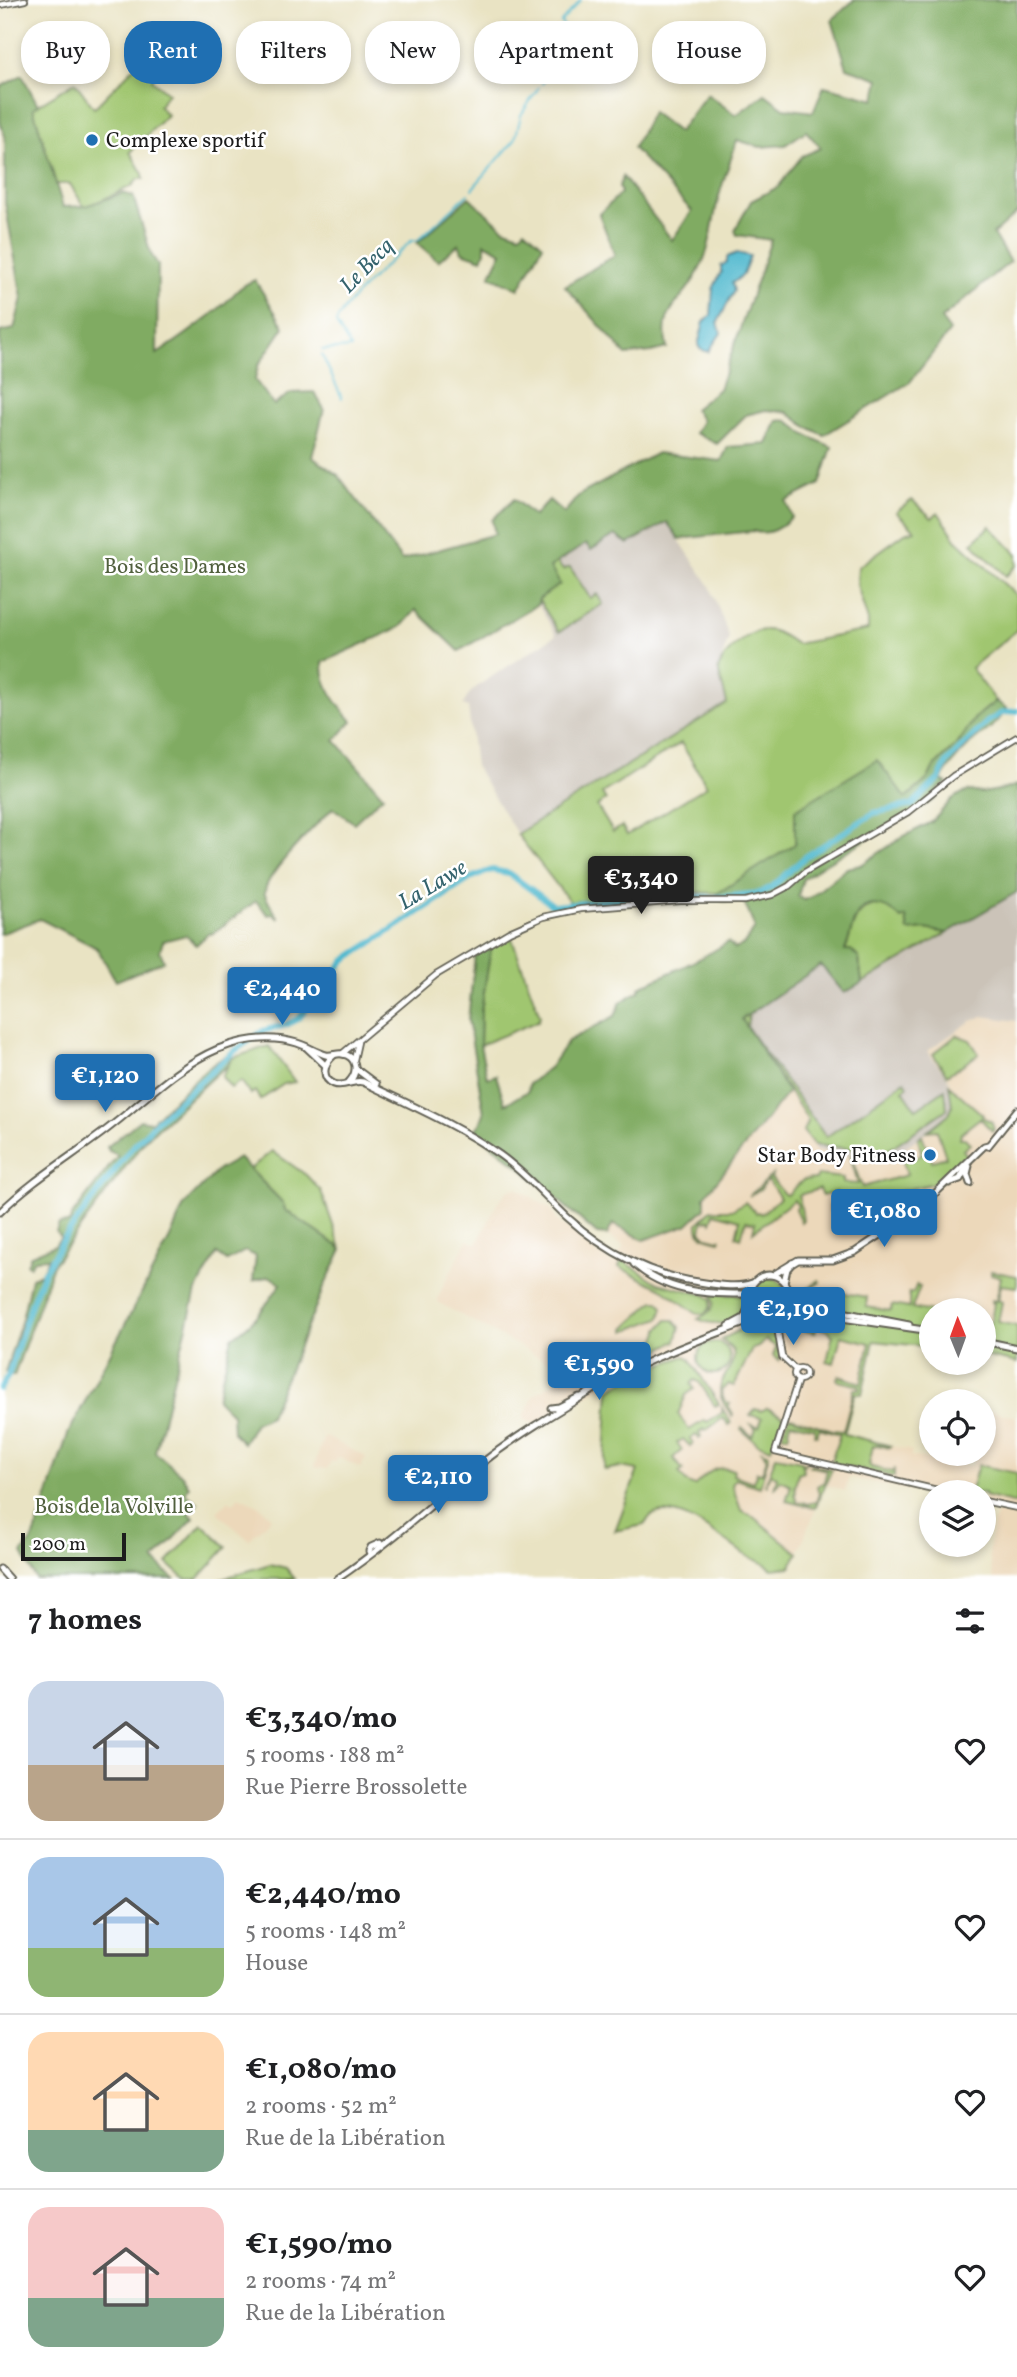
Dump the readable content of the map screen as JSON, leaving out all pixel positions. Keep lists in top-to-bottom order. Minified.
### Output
{"water":["Le Becq","La Lawe"],"parks":["Bois des Dames","Bois de la Volville"],"places":["Complexe sportif","Star Body Fitness"],"scale_bar":"200 m","north":"top","page":{"chip":["Buy","Rent","Filters","New","Apartment","House"],"price":["€3,340","€2,440","€1,120","€1,080","€2,190","€1,590","€2,110"],"scale":"200 m","heading":"7 homes","list":[{"name":"€3,340/mo","note":"5 rooms · 188 m² · Rue Pierre Brossolette"},{"name":"€2,440/mo","note":"5 rooms · 148 m² · House"},{"name":"€1,080/mo","note":"2 rooms · 52 m² · Rue de la Libération"},{"name":"€1,590/mo","note":"2 rooms · 74 m² · Rue de la Libération"}]}}
